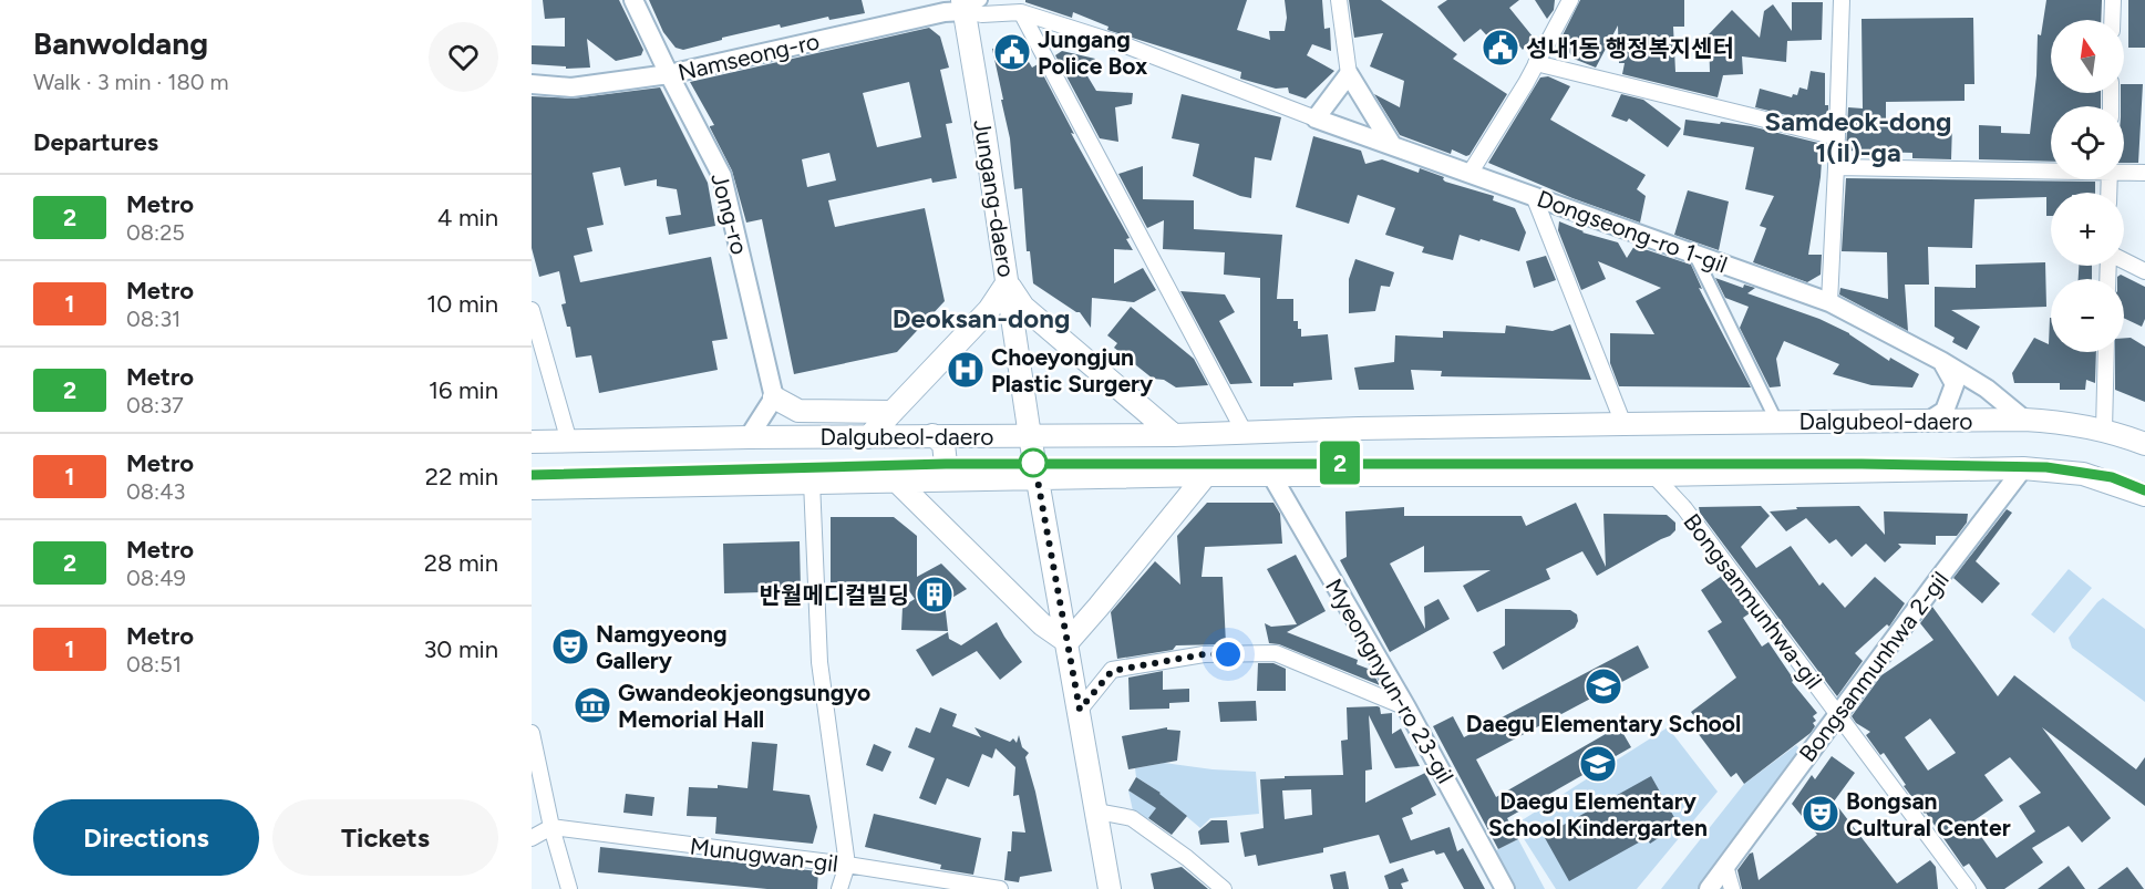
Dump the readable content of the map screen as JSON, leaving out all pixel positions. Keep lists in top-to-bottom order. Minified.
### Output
{"streets":{"main road":["Jungang-daero","Dalgubeol-daero"],"street":["Namseong-ro","Jong-ro","Dongseong-ro 1-gil","Bongsanmunhwa-gil","Bongsanmunhwa 2-gil","Myeongnyun-ro 23-gil","Munugwan-gil"]},"crossings":[["Namseong-ro","Jungang-daero"],["Namseong-ro","Jong-ro"],["Namseong-ro","Dongseong-ro 1-gil"],["Jungang-daero","Dongseong-ro 1-gil"],["Jungang-daero","Dalgubeol-daero"],["Dongseong-ro 1-gil","Dalgubeol-daero"],["Dalgubeol-daero","Bongsanmunhwa-gil"],["Dalgubeol-daero","Bongsanmunhwa 2-gil"],["Dalgubeol-daero","Myeongnyun-ro 23-gil"],["Bongsanmunhwa-gil","Bongsanmunhwa 2-gil"]],"districts":["Samdeok-dong 1(il)-ga","Deoksan-dong"],"places":{"public building":["성내1동 행정복지센터","Jungang Police Box"],"hospital":["Choeyongjun Plastic Surgery"],"building":["반월메디컬빌딩"],"theatre":["Namgyeong Gallery","Bongsan Cultural Center"],"school or university":["Daegu Elementary School","Daegu Elementary School Kindergarten"],"museum":["Gwandeokjeongsungyo Memorial Hall"]},"lines":["metro line 2"],"north":"top","page":{"heading":[["Banwoldang","Walk · 3 min · 180 m"],"Departures"],"on_map":"2","map_buttons":["+","−"],"list":[{"mark":"2","name":"Metro","note":"08:25","value":"4 min"},{"mark":"1","name":"Metro","note":"08:31","value":"10 min"},{"mark":"2","name":"Metro","note":"08:37","value":"16 min"},{"mark":"1","name":"Metro","note":"08:43","value":"22 min"},{"mark":"2","name":"Metro","note":"08:49","value":"28 min"},{"mark":"1","name":"Metro","note":"08:51","value":"30 min"}],"buttons":["Directions","Tickets"]}}
